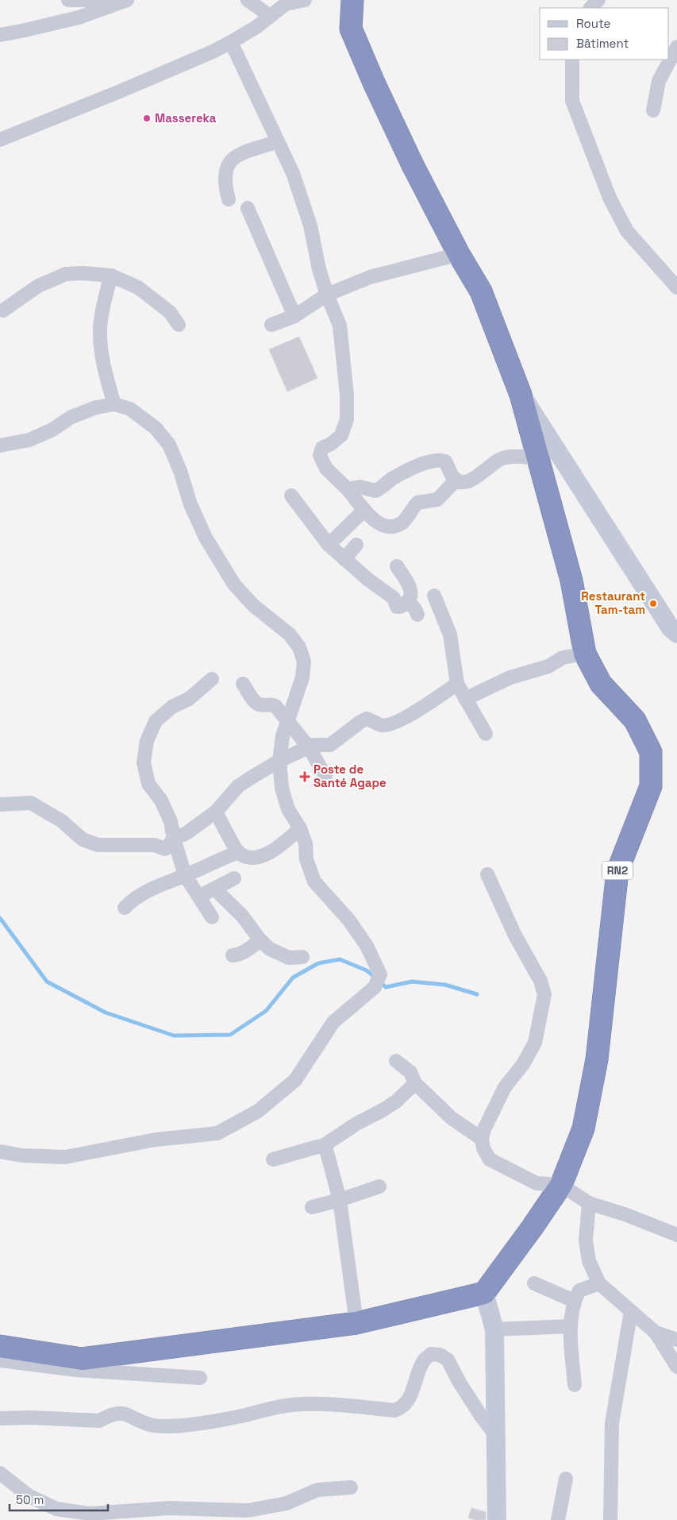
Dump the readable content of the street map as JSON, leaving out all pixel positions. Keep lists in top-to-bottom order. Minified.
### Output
{"streets":{"highway":["RN2"]},"places":{"other":["Massereka","Restaurant Tam-tam"],"health":["Poste de Santé Agape"]},"legend":["Route","Bâtiment"],"scale_bar":"50 m"}
